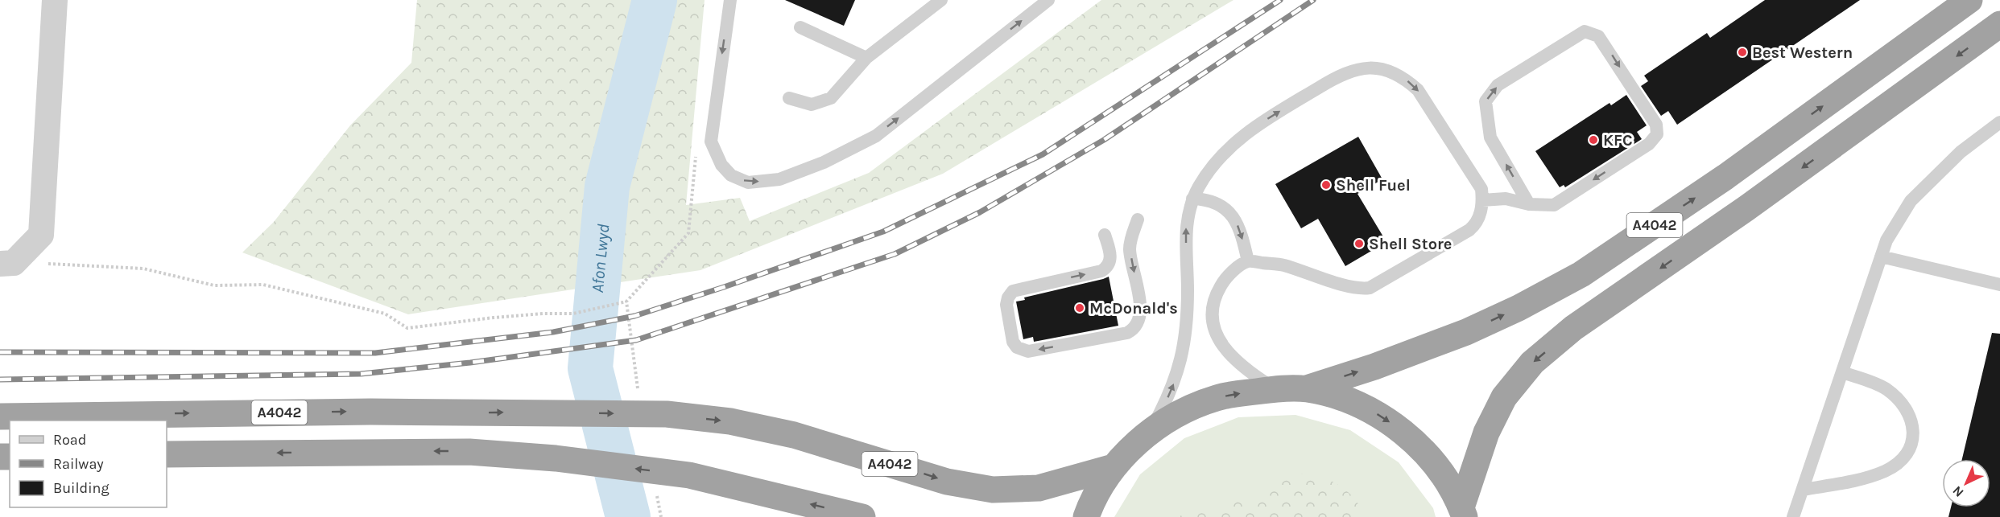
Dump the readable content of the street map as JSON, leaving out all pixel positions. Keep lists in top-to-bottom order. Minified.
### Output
{"streets":{"highway":["A4042"]},"water":["Afon Lwyd"],"places":["Best Western","KFC","Shell Fuel","Shell Store","McDonald's"],"legend":["Road","Railway","Building"],"north":"bottom left"}
